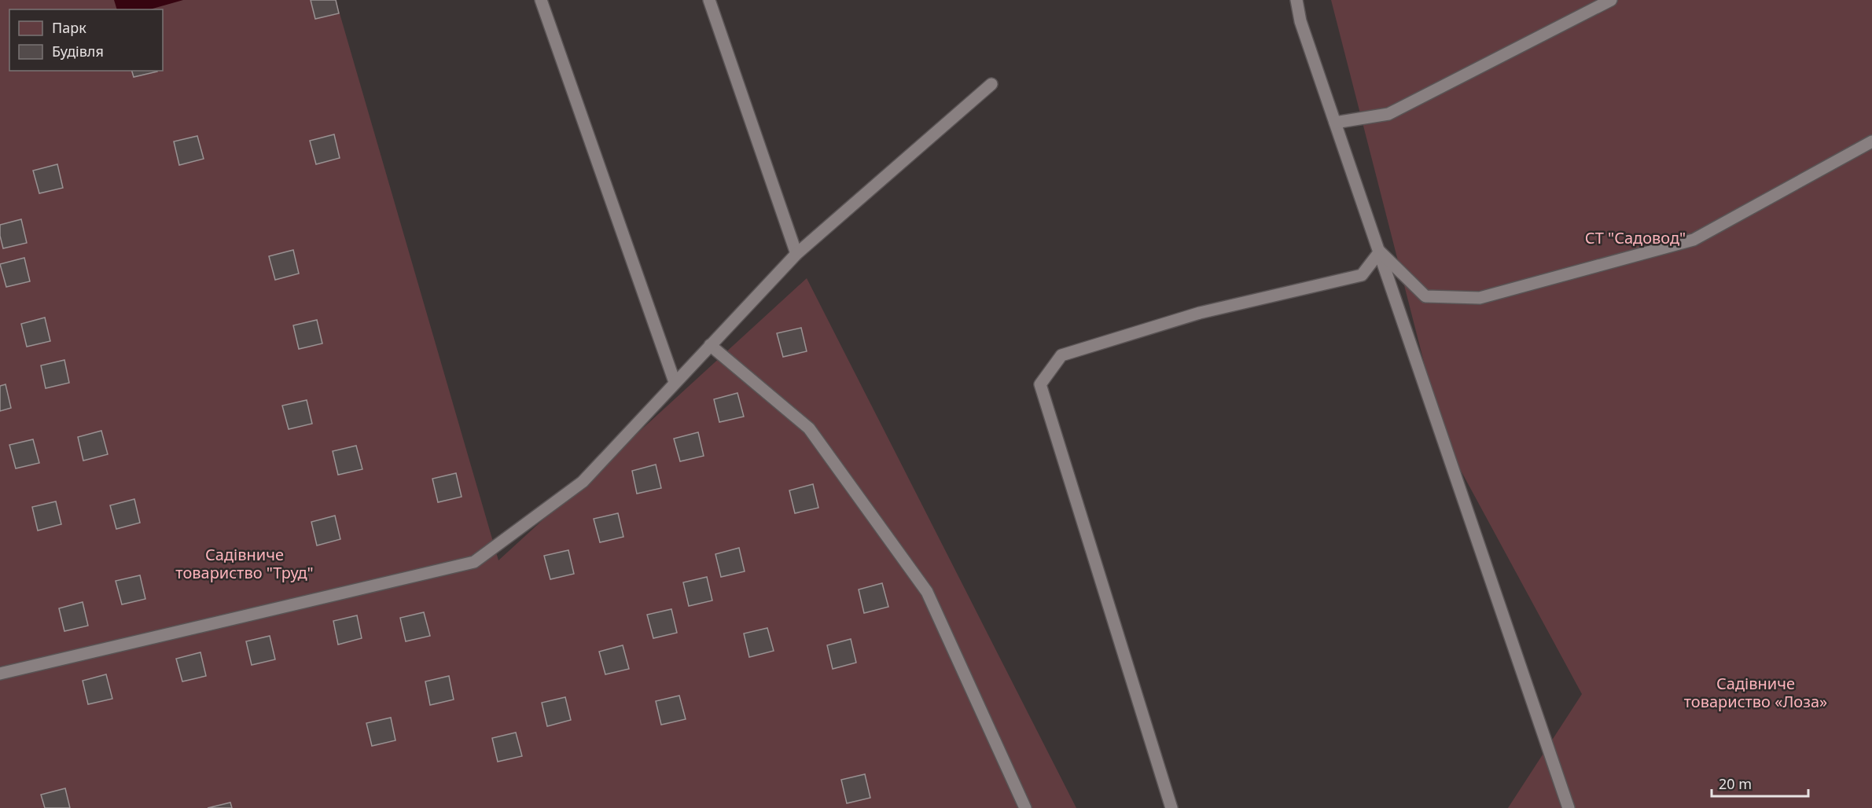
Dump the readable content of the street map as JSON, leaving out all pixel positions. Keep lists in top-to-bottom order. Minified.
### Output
{"parks":["СТ \"Садовод\"","Садівниче товариство \"Труд\"","Садівниче товариство «Лоза»"],"legend":["Парк","Будівля"],"scale_bar":"20 m"}
